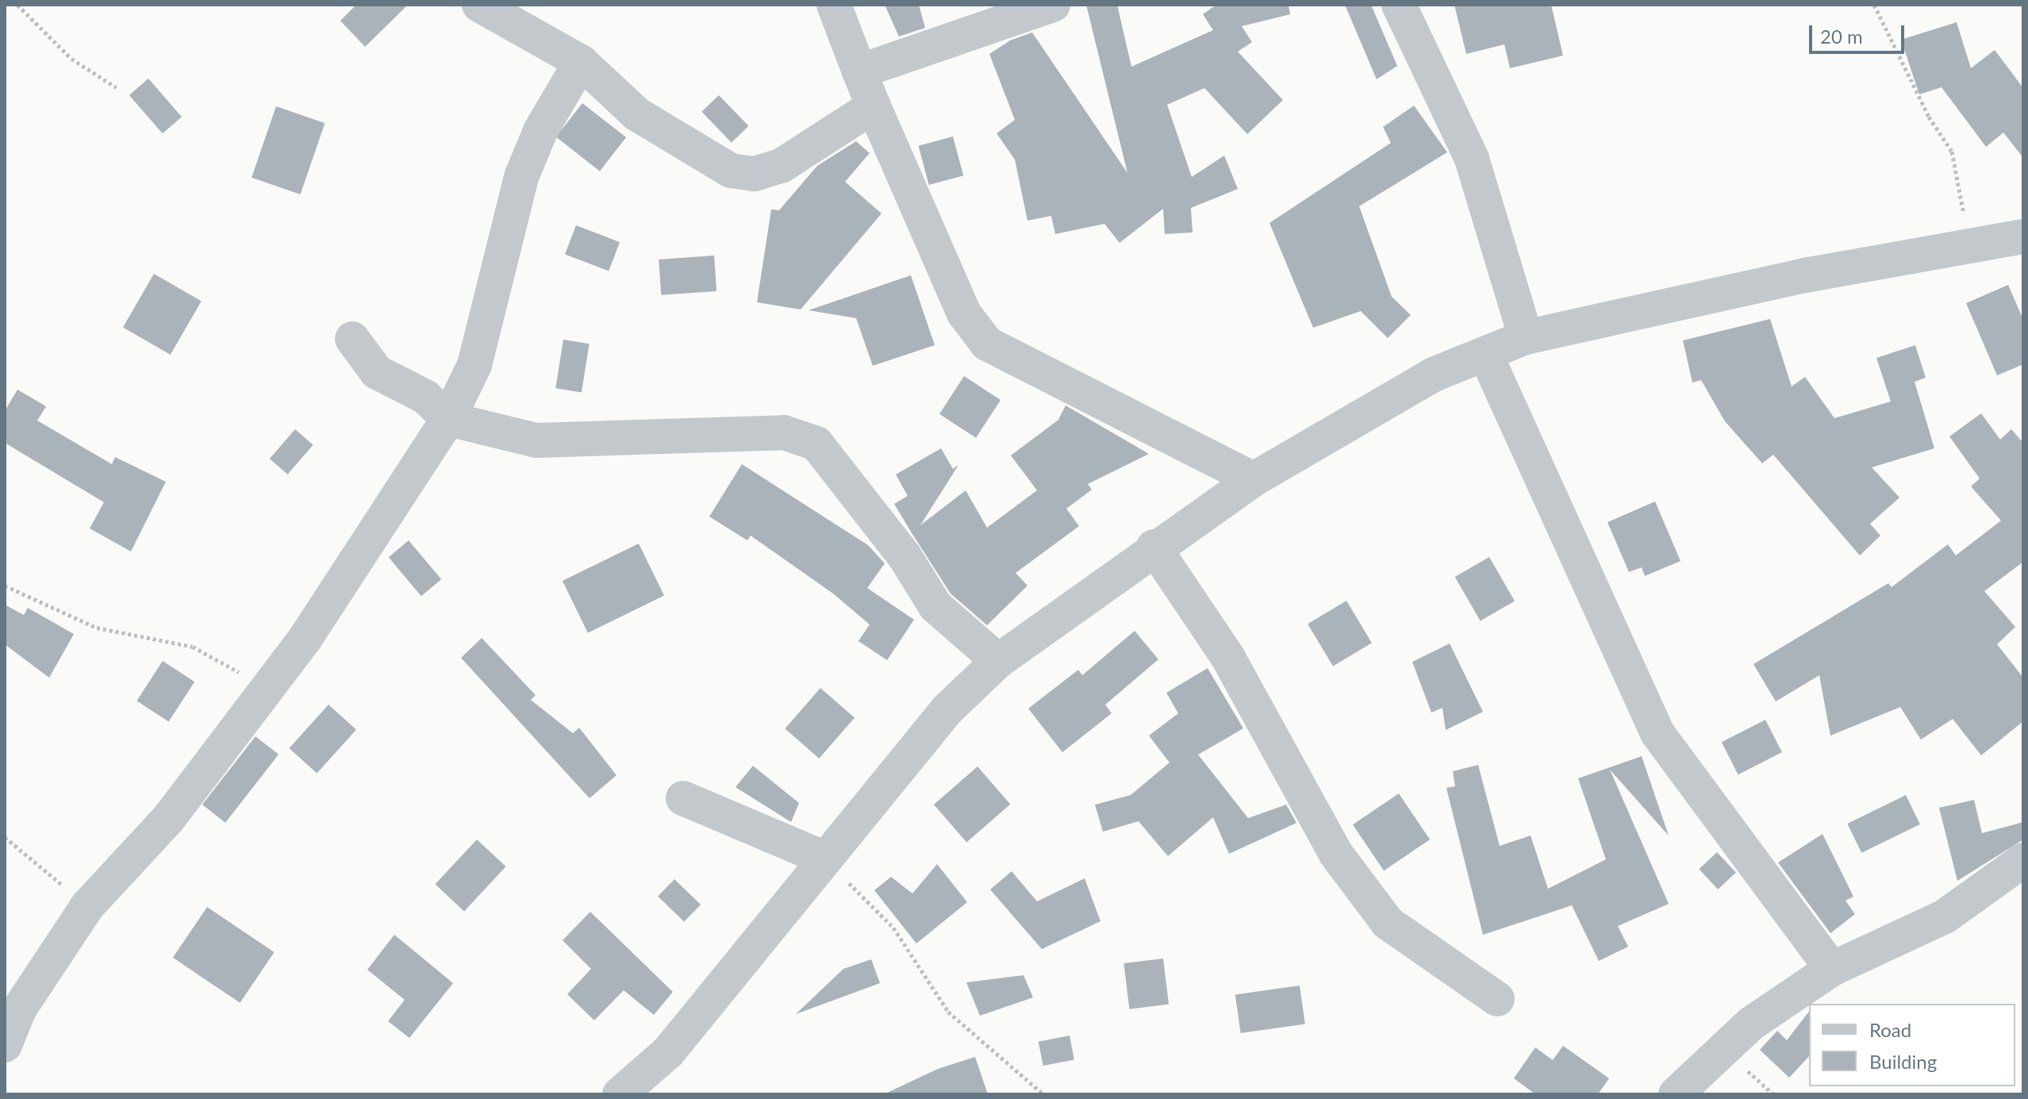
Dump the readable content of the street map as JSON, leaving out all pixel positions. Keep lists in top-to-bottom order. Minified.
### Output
{"legend":["Road","Building"],"scale_bar":"20 m"}
